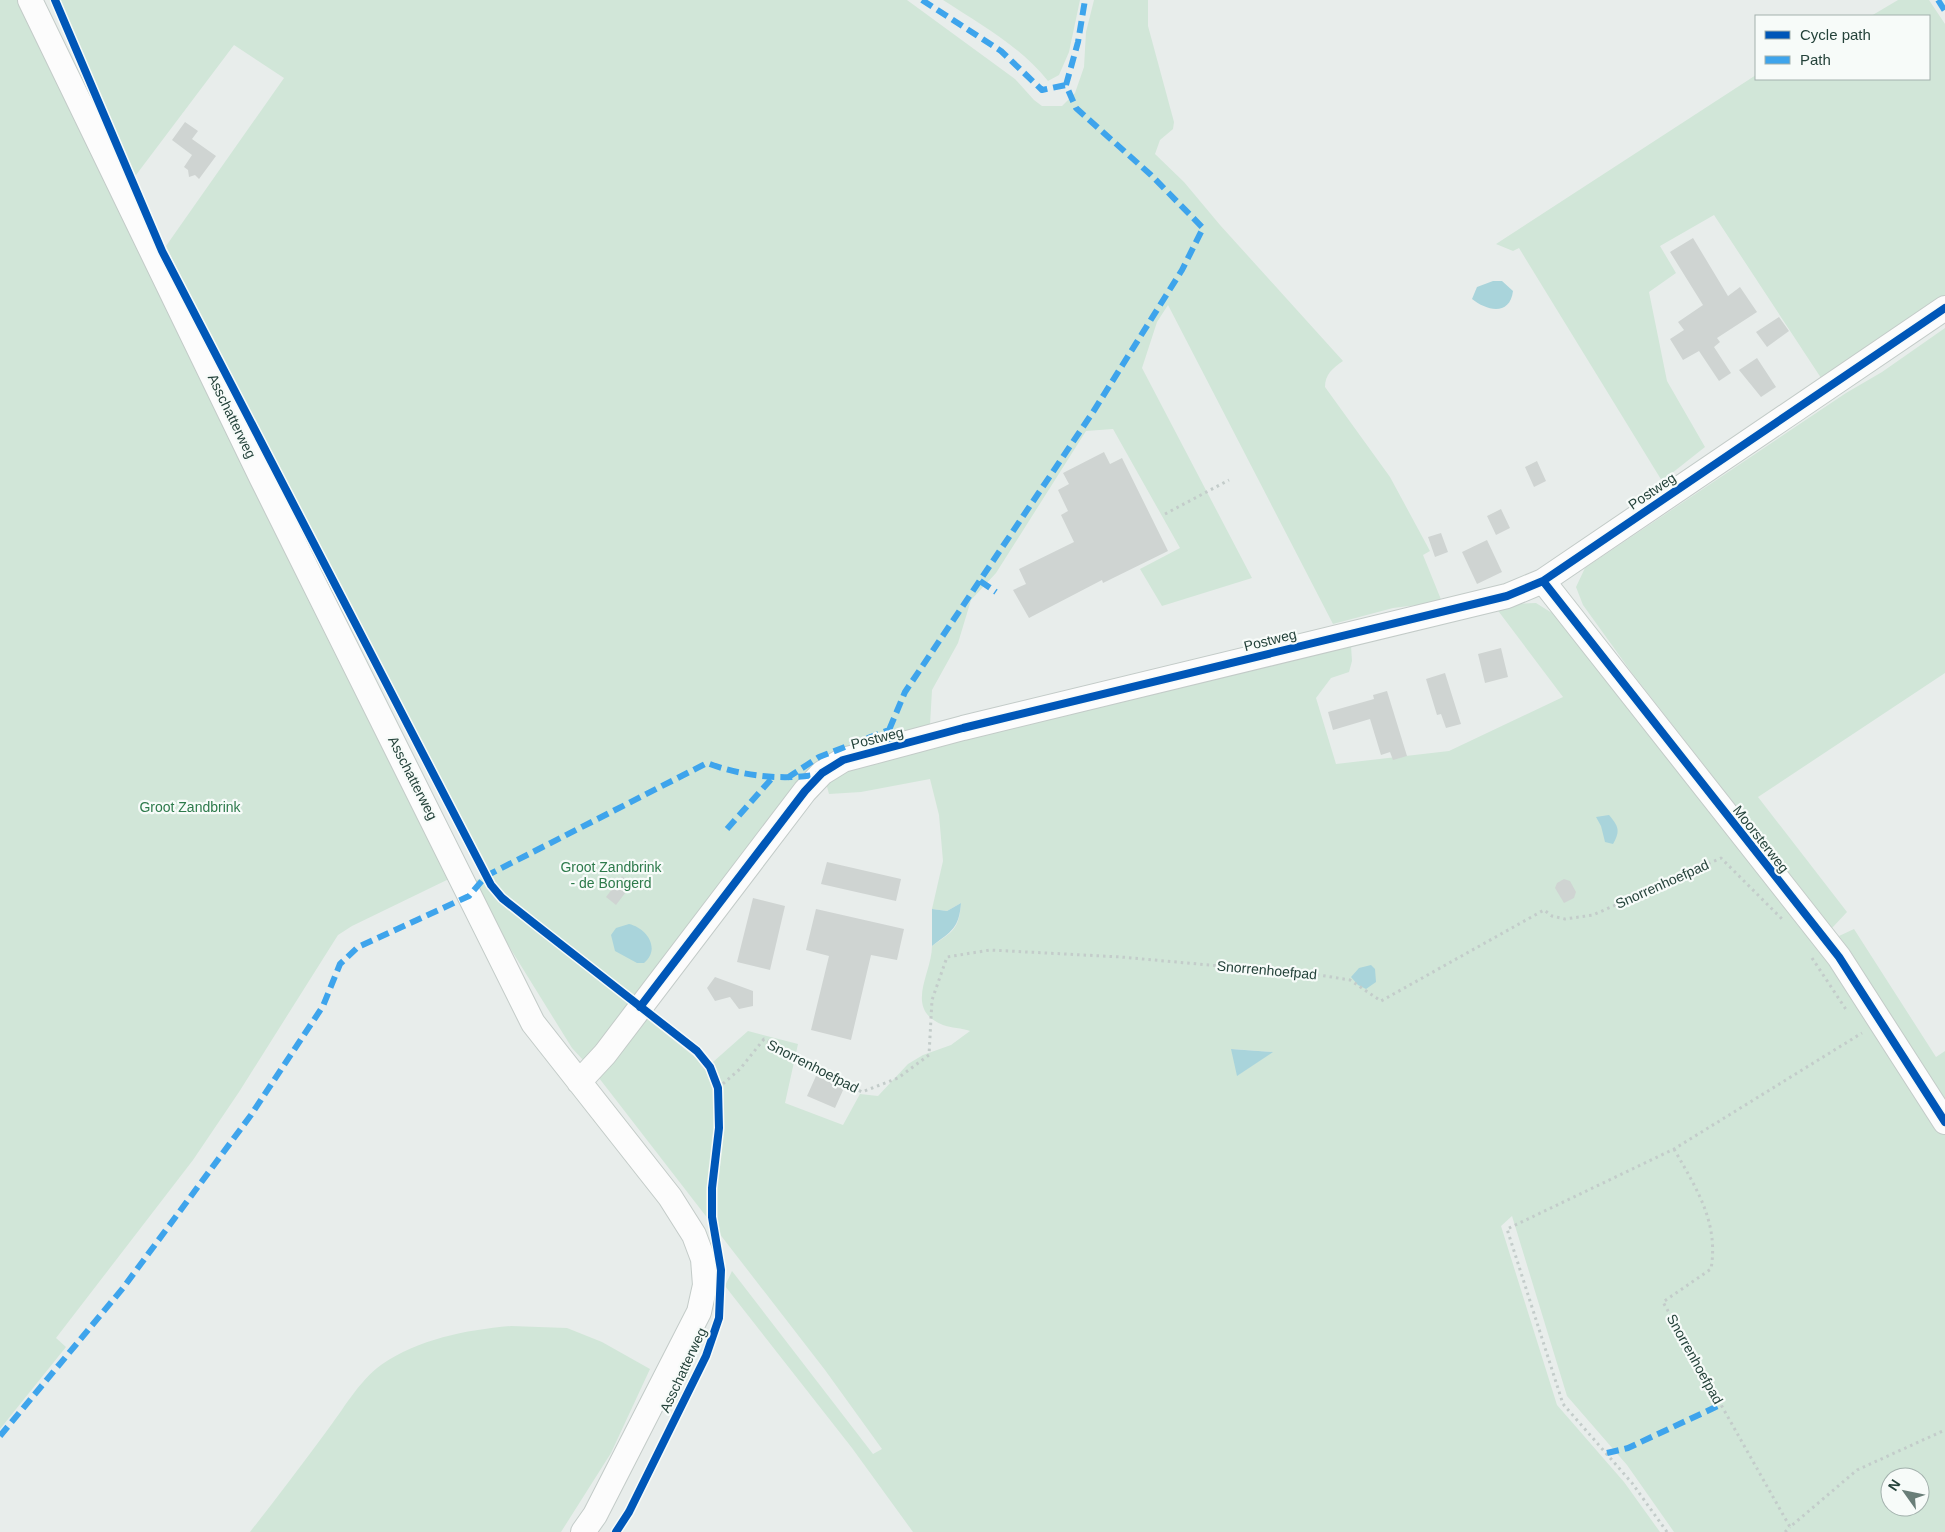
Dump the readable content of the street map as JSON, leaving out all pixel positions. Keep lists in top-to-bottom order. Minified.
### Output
{"streets":{"street":["Asschatterweg","Postweg","Moorsterweg"],"path":["Snorrenhoefpad"]},"crossings":[["Asschatterweg","Postweg"],["Postweg","Moorsterweg"]],"parks":["Groot Zandbrink","Groot Zandbrink - de Bongerd"],"legend":["Cycle path","Path"],"north":"top left"}
